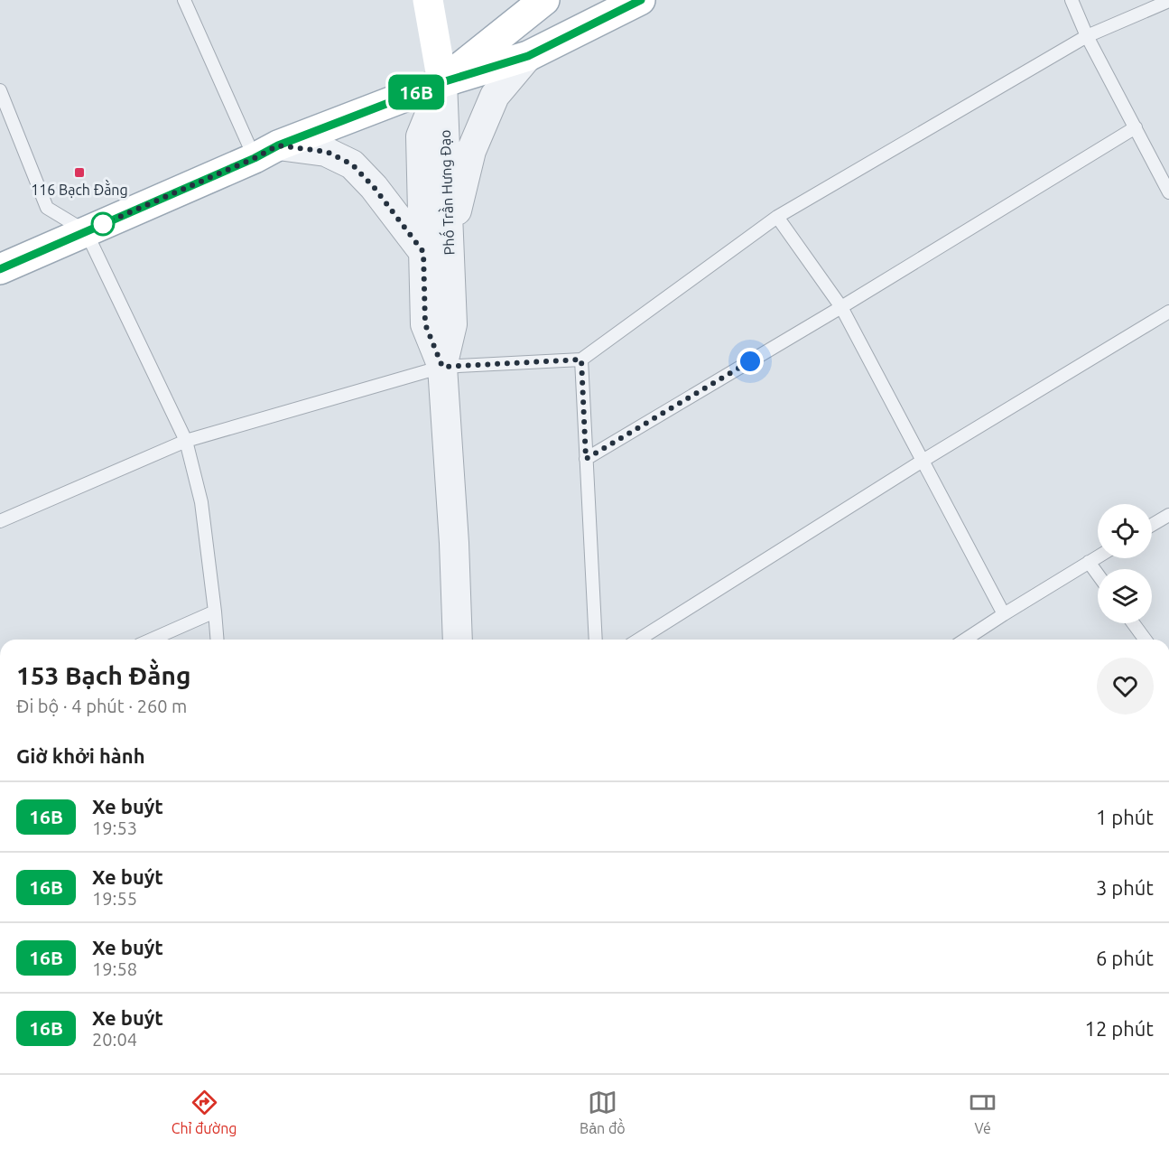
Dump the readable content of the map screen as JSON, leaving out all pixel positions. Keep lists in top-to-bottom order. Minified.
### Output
{"streets":{"street":["Phố Trần Hưng Đạo"]},"places":{"transit":["116 Bạch Đằng"]},"lines":["bus line 16B"],"page":{"on_map":"16B","heading":[["153 Bạch Đằng","Đi bộ · 4 phút · 260 m"],"Giờ khởi hành"],"list":[{"mark":"16B","name":"Xe buýt","note":"19:53","value":"1 phút"},{"mark":"16B","name":"Xe buýt","note":"19:55","value":"3 phút"},{"mark":"16B","name":"Xe buýt","note":"19:58","value":"6 phút"},{"mark":"16B","name":"Xe buýt","note":"20:04","value":"12 phút"}],"tabs":["Chỉ đường","Bản đồ","Vé"]}}
